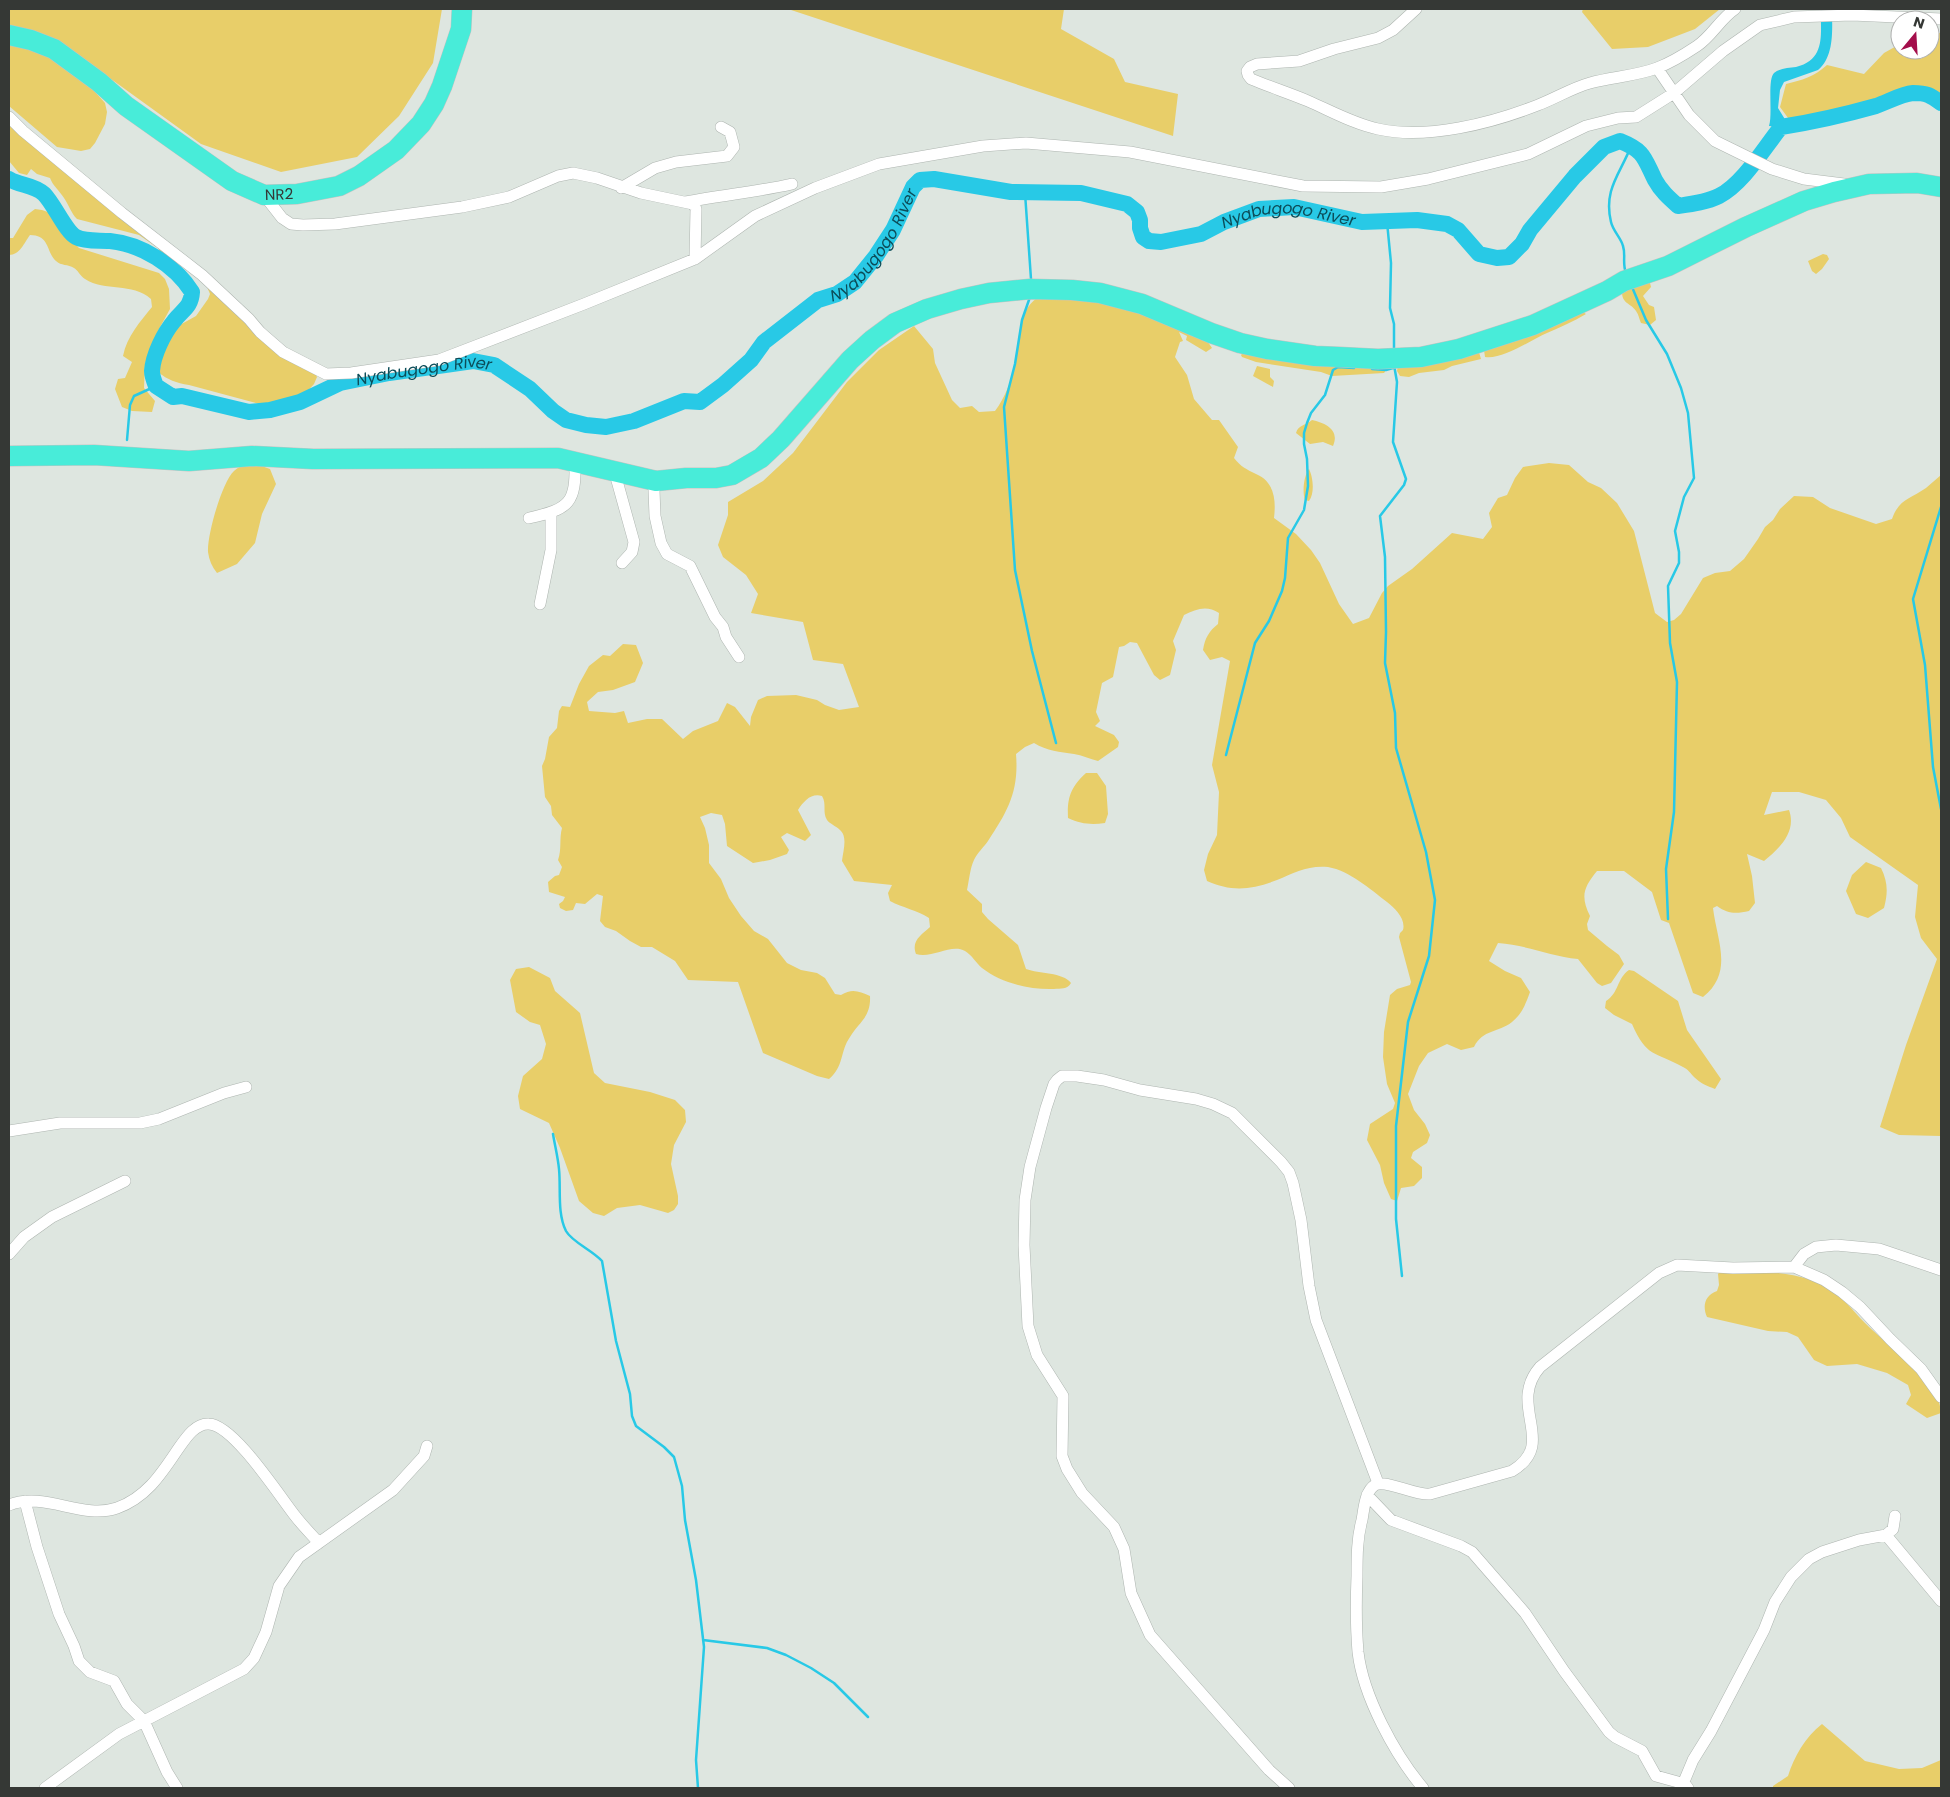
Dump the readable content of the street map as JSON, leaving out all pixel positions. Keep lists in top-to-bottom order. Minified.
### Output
{"streets":{"highway":["NR2"]},"water":["Nyabugogo River"],"north":"top"}
